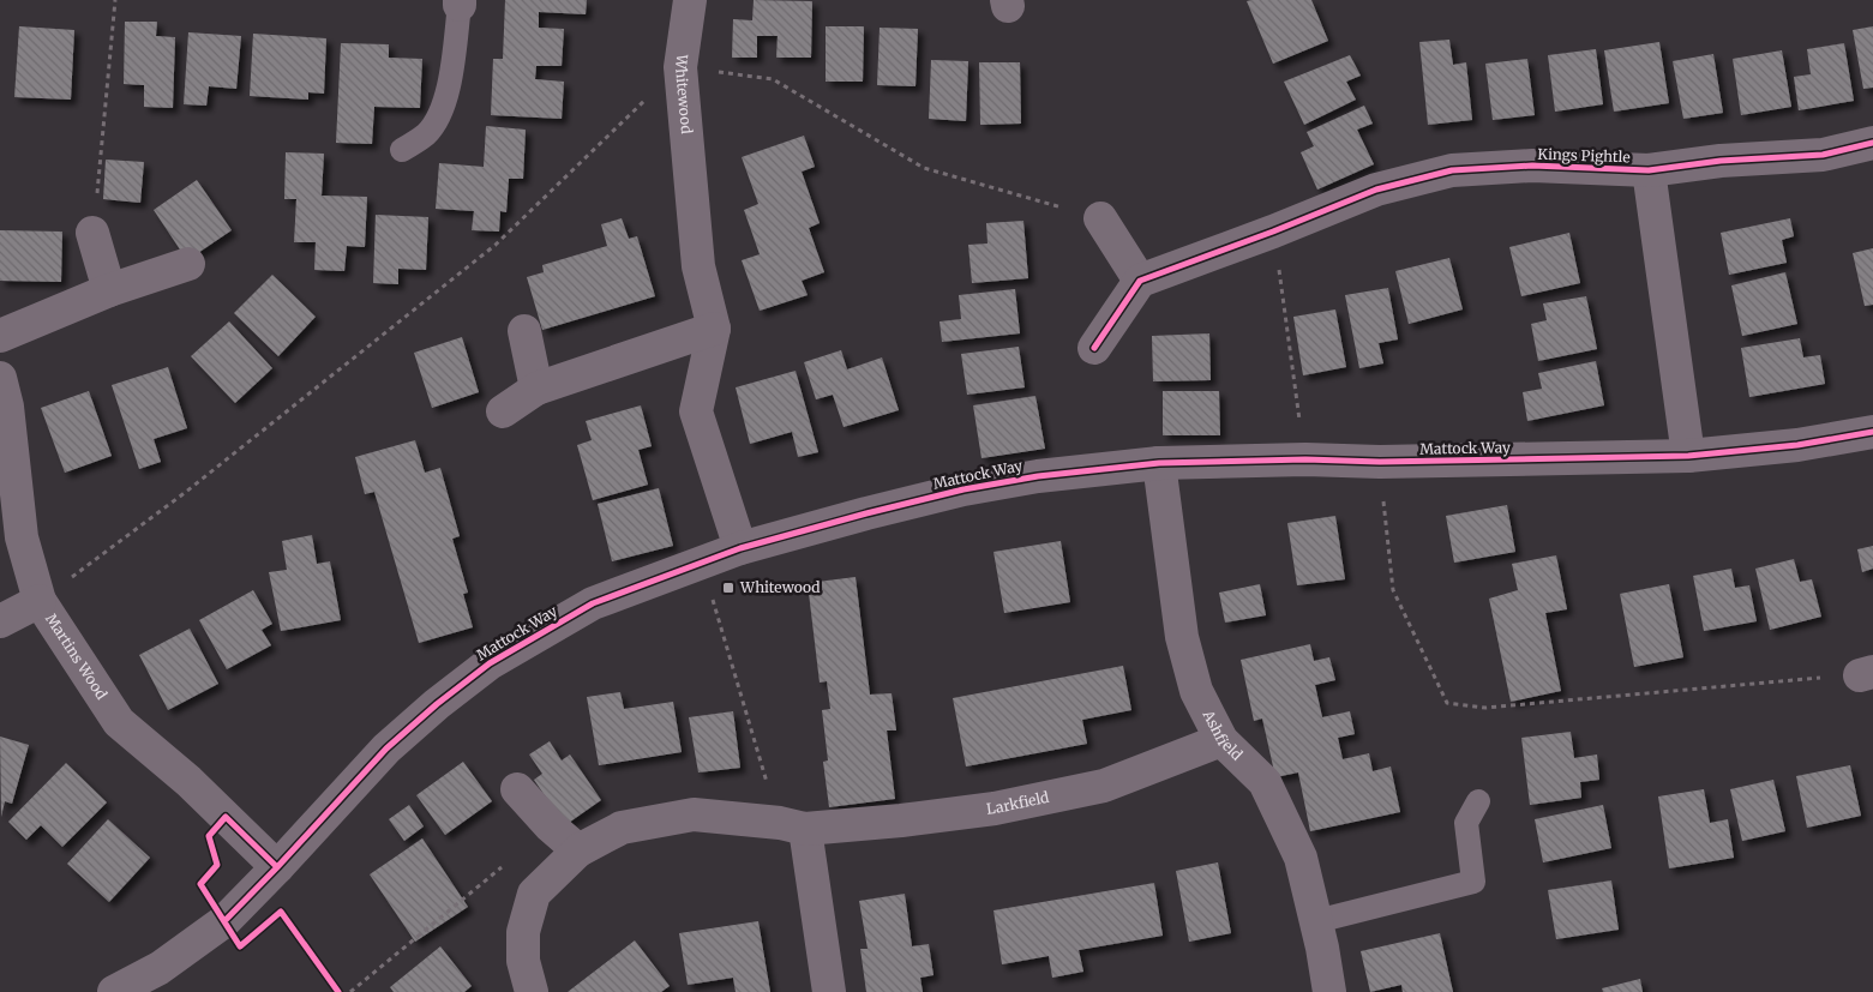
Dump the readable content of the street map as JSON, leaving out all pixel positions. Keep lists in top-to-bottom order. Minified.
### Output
{"streets":{"street":["Whitewood","Kings Pightle","Mattock Way","Martins Wood","Ashfield","Larkfield"]},"crossings":[["Whitewood","Mattock Way"],["Kings Pightle","Mattock Way"],["Mattock Way","Martins Wood"],["Mattock Way","Ashfield"],["Ashfield","Larkfield"]],"places":{"transit":["Whitewood"]}}
